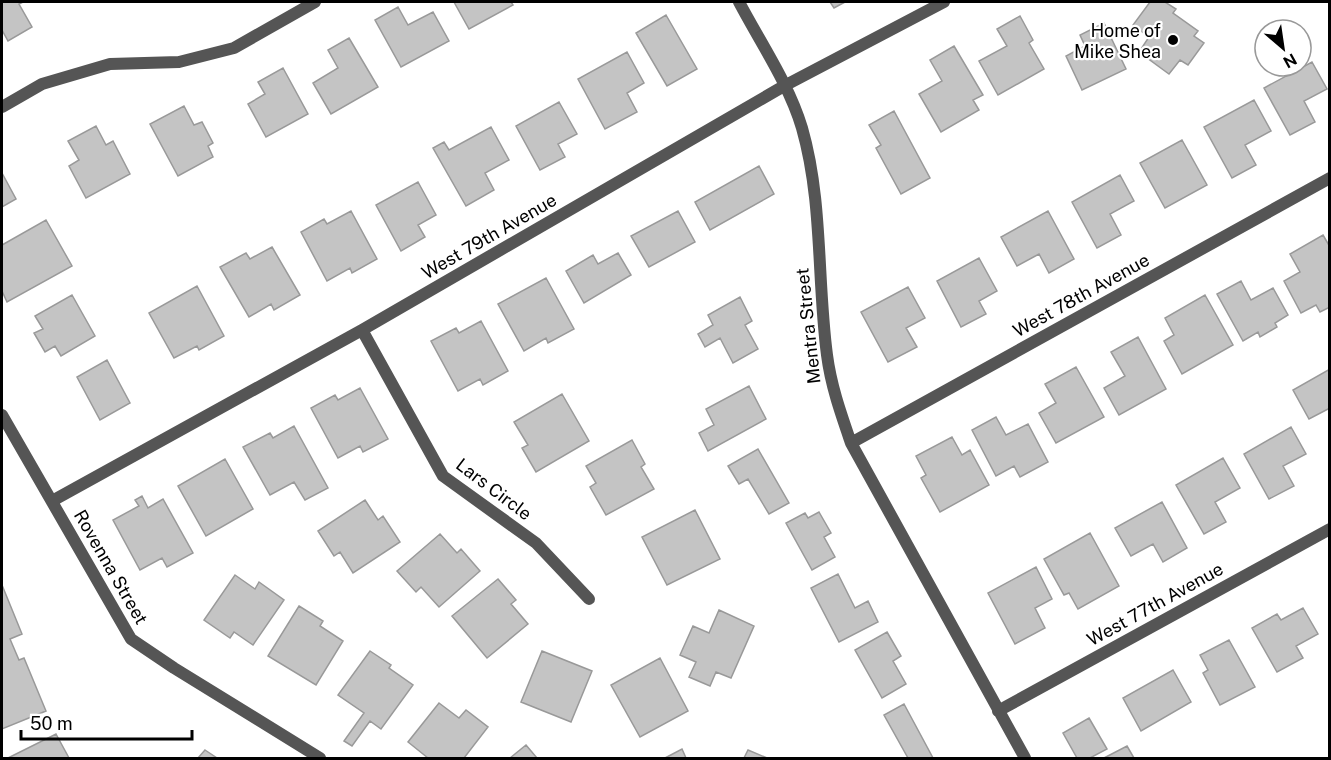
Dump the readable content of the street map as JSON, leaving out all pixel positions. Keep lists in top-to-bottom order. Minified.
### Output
{"streets":{"street":["West 79th Avenue","West 78th Avenue","Mentra Street","Lars Circle","Rovenna Street","West 77th Avenue"]},"crossings":[["West 79th Avenue","Mentra Street"],["West 79th Avenue","Lars Circle"],["West 79th Avenue","Rovenna Street"],["West 78th Avenue","Mentra Street"],["Mentra Street","West 77th Avenue"]],"places":["Home of Mike Shea"],"scale_bar":"50 m","north":"bottom right"}
